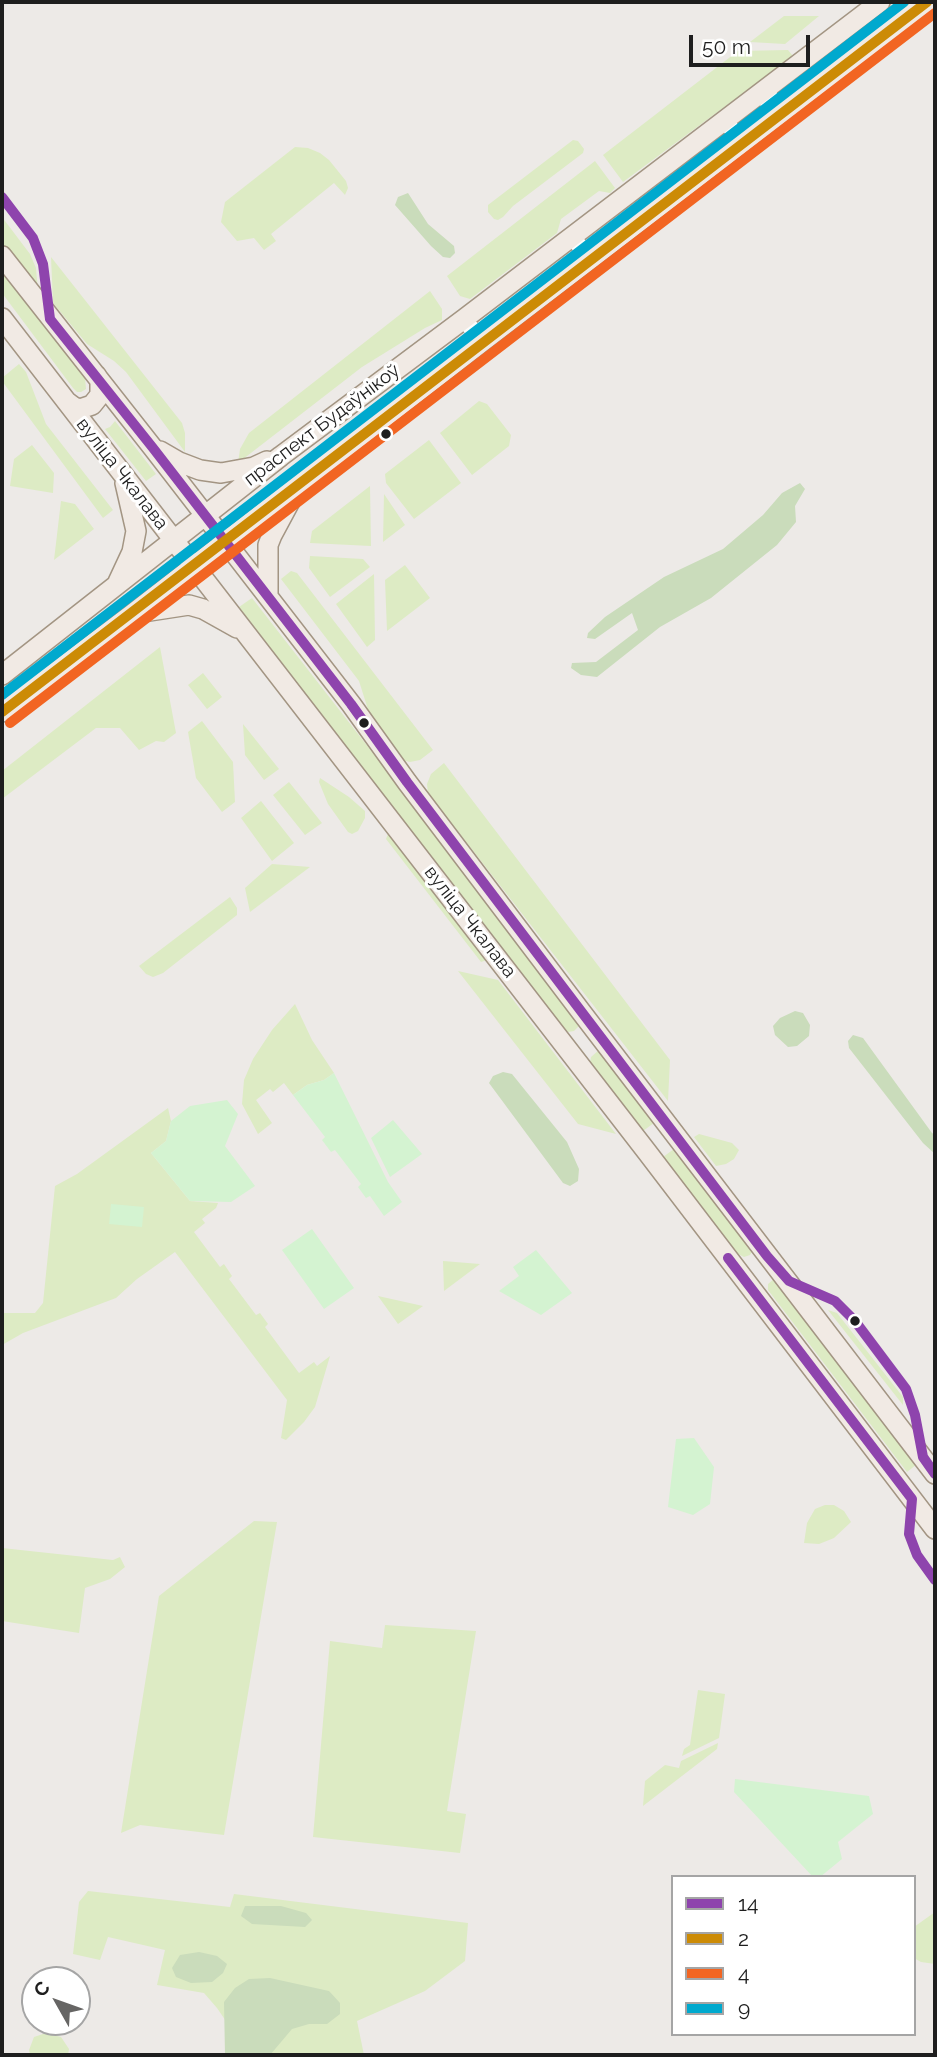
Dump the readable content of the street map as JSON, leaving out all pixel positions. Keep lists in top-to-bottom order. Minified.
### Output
{"streets":{"main road":["праспект Будаўнікоў","вуліца Чкалава"]},"crossings":[["праспект Будаўнікоў","вуліца Чкалава"]],"lines":["transit line 2","transit line 9","transit line 4","transit line 14"],"legend":["14","2","4","9"],"scale_bar":"50 m","north":"top left"}
